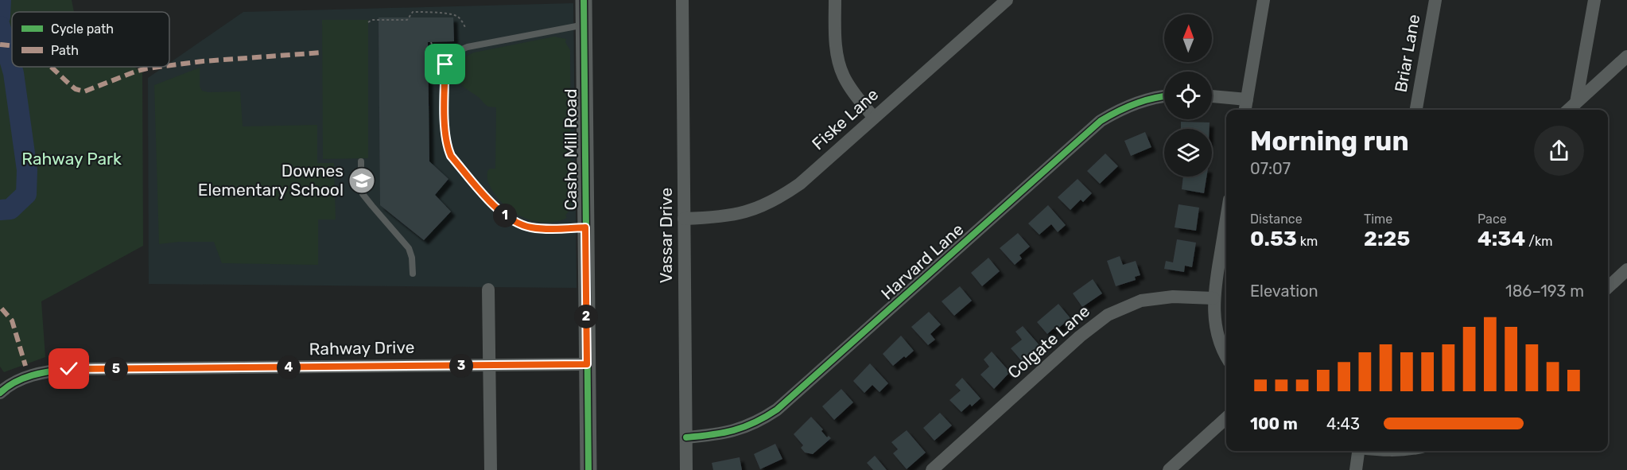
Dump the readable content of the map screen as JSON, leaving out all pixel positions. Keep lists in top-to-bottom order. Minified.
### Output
{"streets":{"street":["Briar Lane","Fiske Lane","Casho Mill Road","Vassar Drive","Harvard Lane","Colgate Lane","Rahway Drive"]},"crossings":[["Fiske Lane","Vassar Drive"],["Casho Mill Road","Rahway Drive"],["Vassar Drive","Harvard Lane"]],"parks":["Rahway Park"],"places":{"school or university":["Downes Elementary School"]},"legend":["Cycle path","Path"],"north":"top","page":{"heading":["Morning run","07:07"],"stats":[["Distance","0.53 km"],["Time","2:25"],["Pace","4:34 /km"]],"pins":["1","2","3","4","5"],"chart":["Elevation","186–193 m"],"list":[{"name":"100 m","note":"4:43"}]}}
